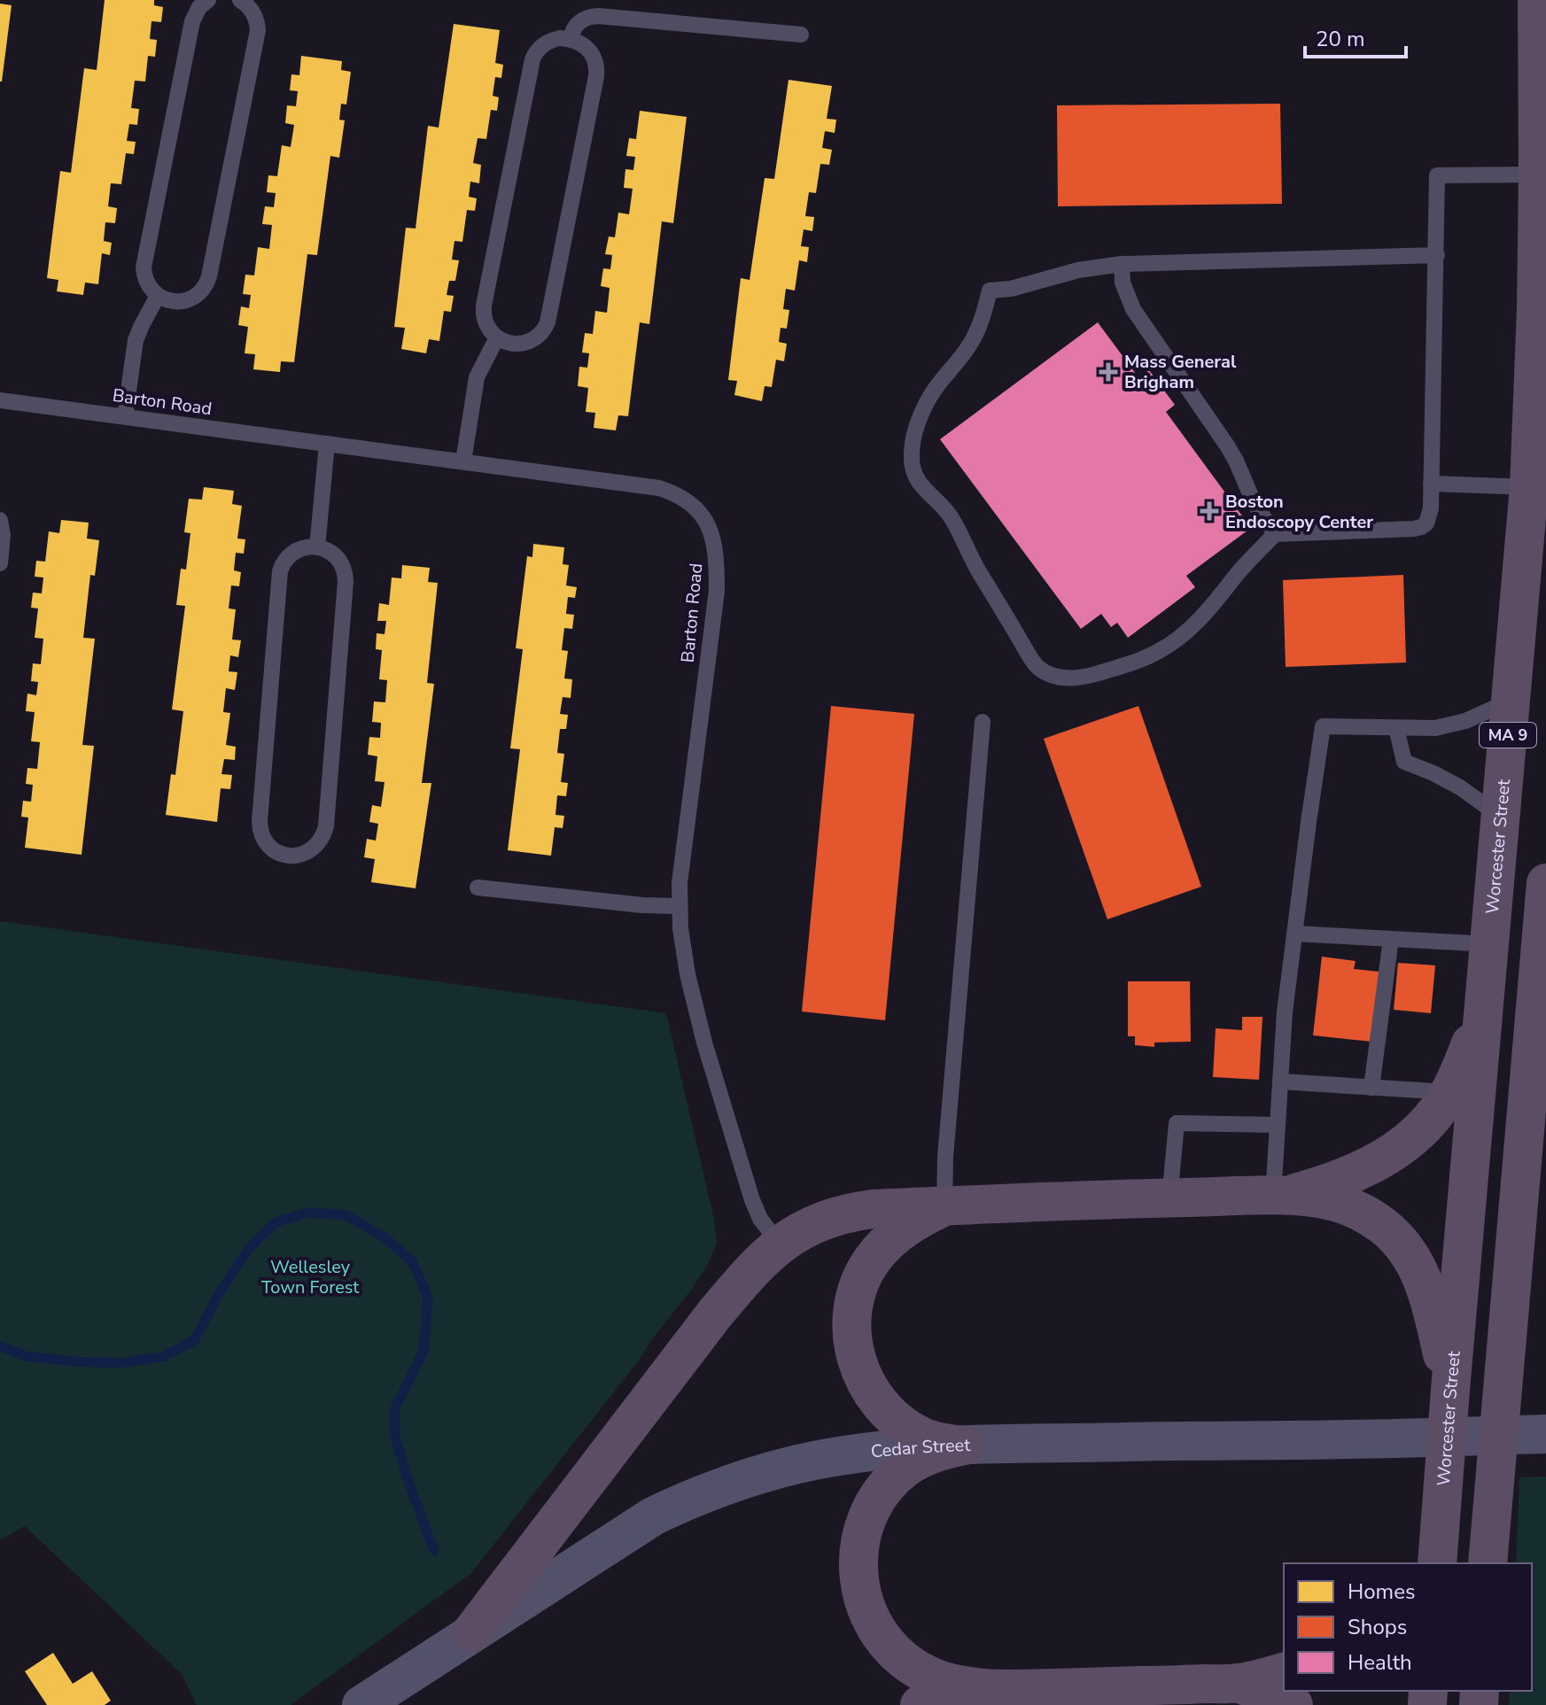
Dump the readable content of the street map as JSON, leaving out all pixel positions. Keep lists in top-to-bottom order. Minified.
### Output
{"streets":{"highway":["MA 9","Worcester Street"],"main road":["Cedar Street"],"lane":["Barton Road"]},"parks":["Wellesley Town Forest"],"places":{"health":["Mass General Brigham","Boston Endoscopy Center"]},"legend":["Homes","Shops","Health"],"scale_bar":"20 m"}
